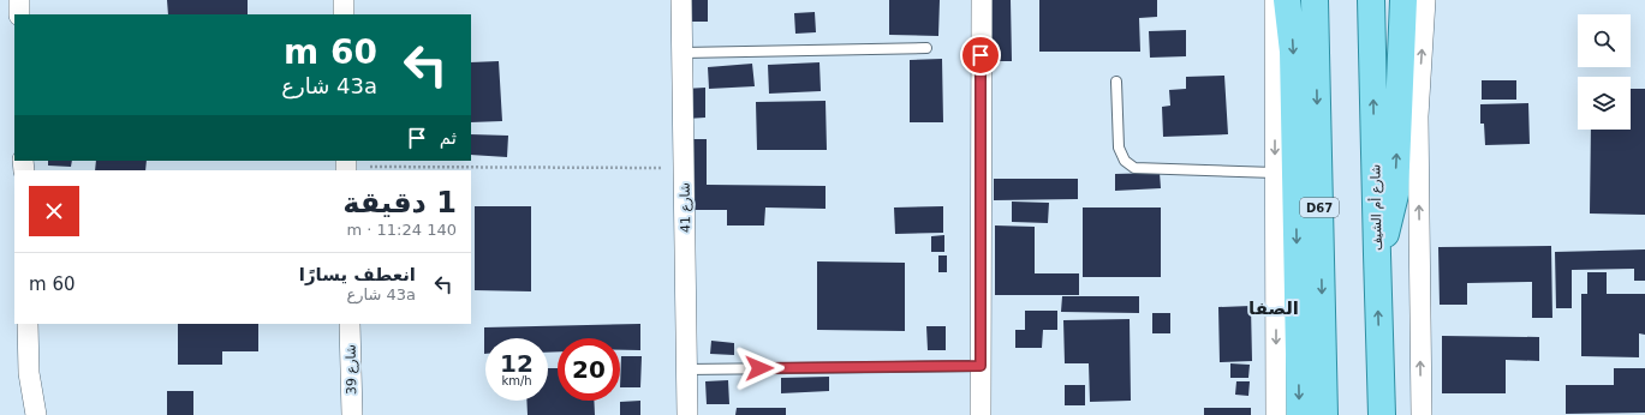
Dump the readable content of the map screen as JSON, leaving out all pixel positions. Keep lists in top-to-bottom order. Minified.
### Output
{"streets":{"main road":["D67","شارع أم الشيف"],"street":["شارع 41","شارع 39"]},"districts":["الصفا"],"page":{"turn":["60 m","43a شارع"],"then":"ثم","heading":["1 دقيقة","140 m · 11:24"],"list":[{"name":"انعطف يسارًا","note":"43a شارع","value":"60 m"}],"speed":"12 km/h","limit":"20"}}
